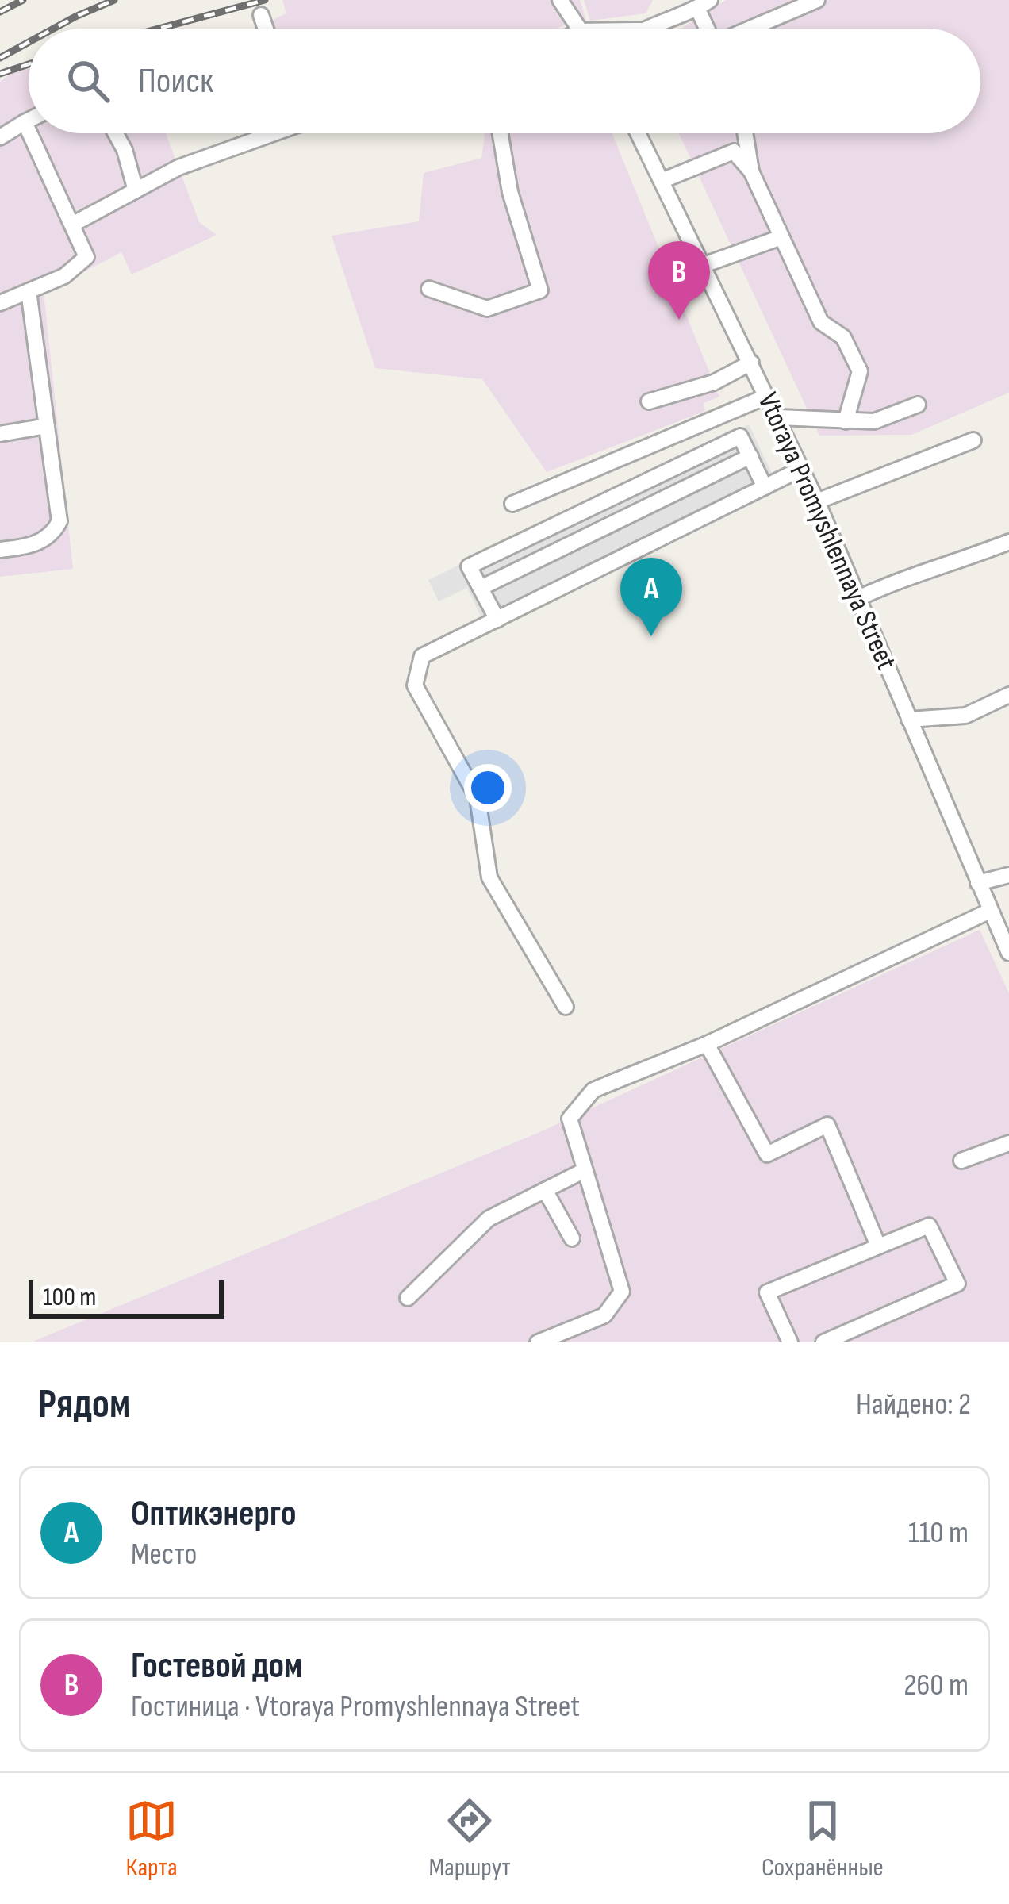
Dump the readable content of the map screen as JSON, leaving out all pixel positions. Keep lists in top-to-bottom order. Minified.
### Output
{"streets":{"street":["Vtoraya Promyshlennaya Street"]},"scale_bar":"100 m","page":{"search":"Поиск","pins":["B","A"],"scale":"100 m","heading":["Рядом","Найдено: 2"],"list":[{"mark":"A","name":"Оптикэнерго","note":"Место","value":"110 m"},{"mark":"B","name":"Гостевой дом","note":"Гостиница · Vtoraya Promyshlennaya Street","value":"260 m"}],"nav":["Карта","Маршрут","Сохранённые"]}}
